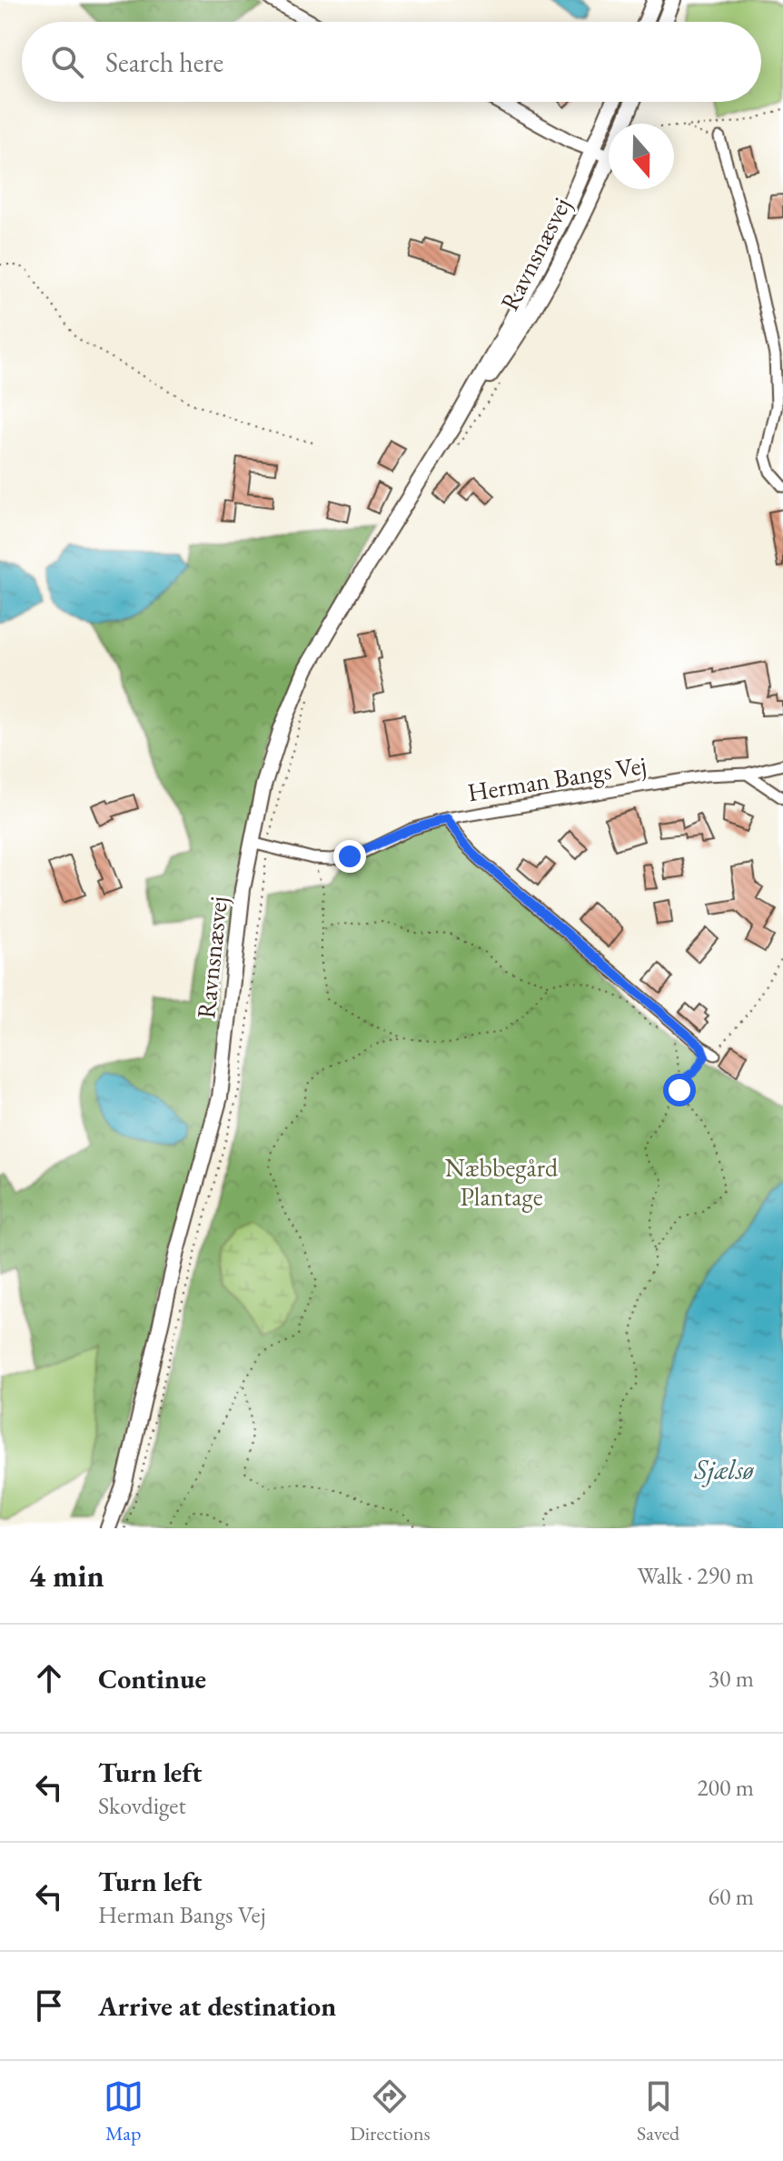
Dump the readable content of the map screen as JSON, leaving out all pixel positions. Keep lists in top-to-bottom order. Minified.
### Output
{"streets":{"main road":["Ravnsnæsvej"],"street":["Herman Bangs Vej"]},"crossings":[["Ravnsnæsvej","Herman Bangs Vej"]],"water":["Sjælsø"],"parks":["Næbbegård Plantage"],"north":"bottom","page":{"search":"Search here","heading":["4 min","Walk · 290 m"],"list":[["Continue","30 m"],["Turn left","Skovdiget","200 m"],["Turn left","Herman Bangs Vej","60 m"],"Arrive at destination"],"nav":["Map","Directions","Saved"]}}
